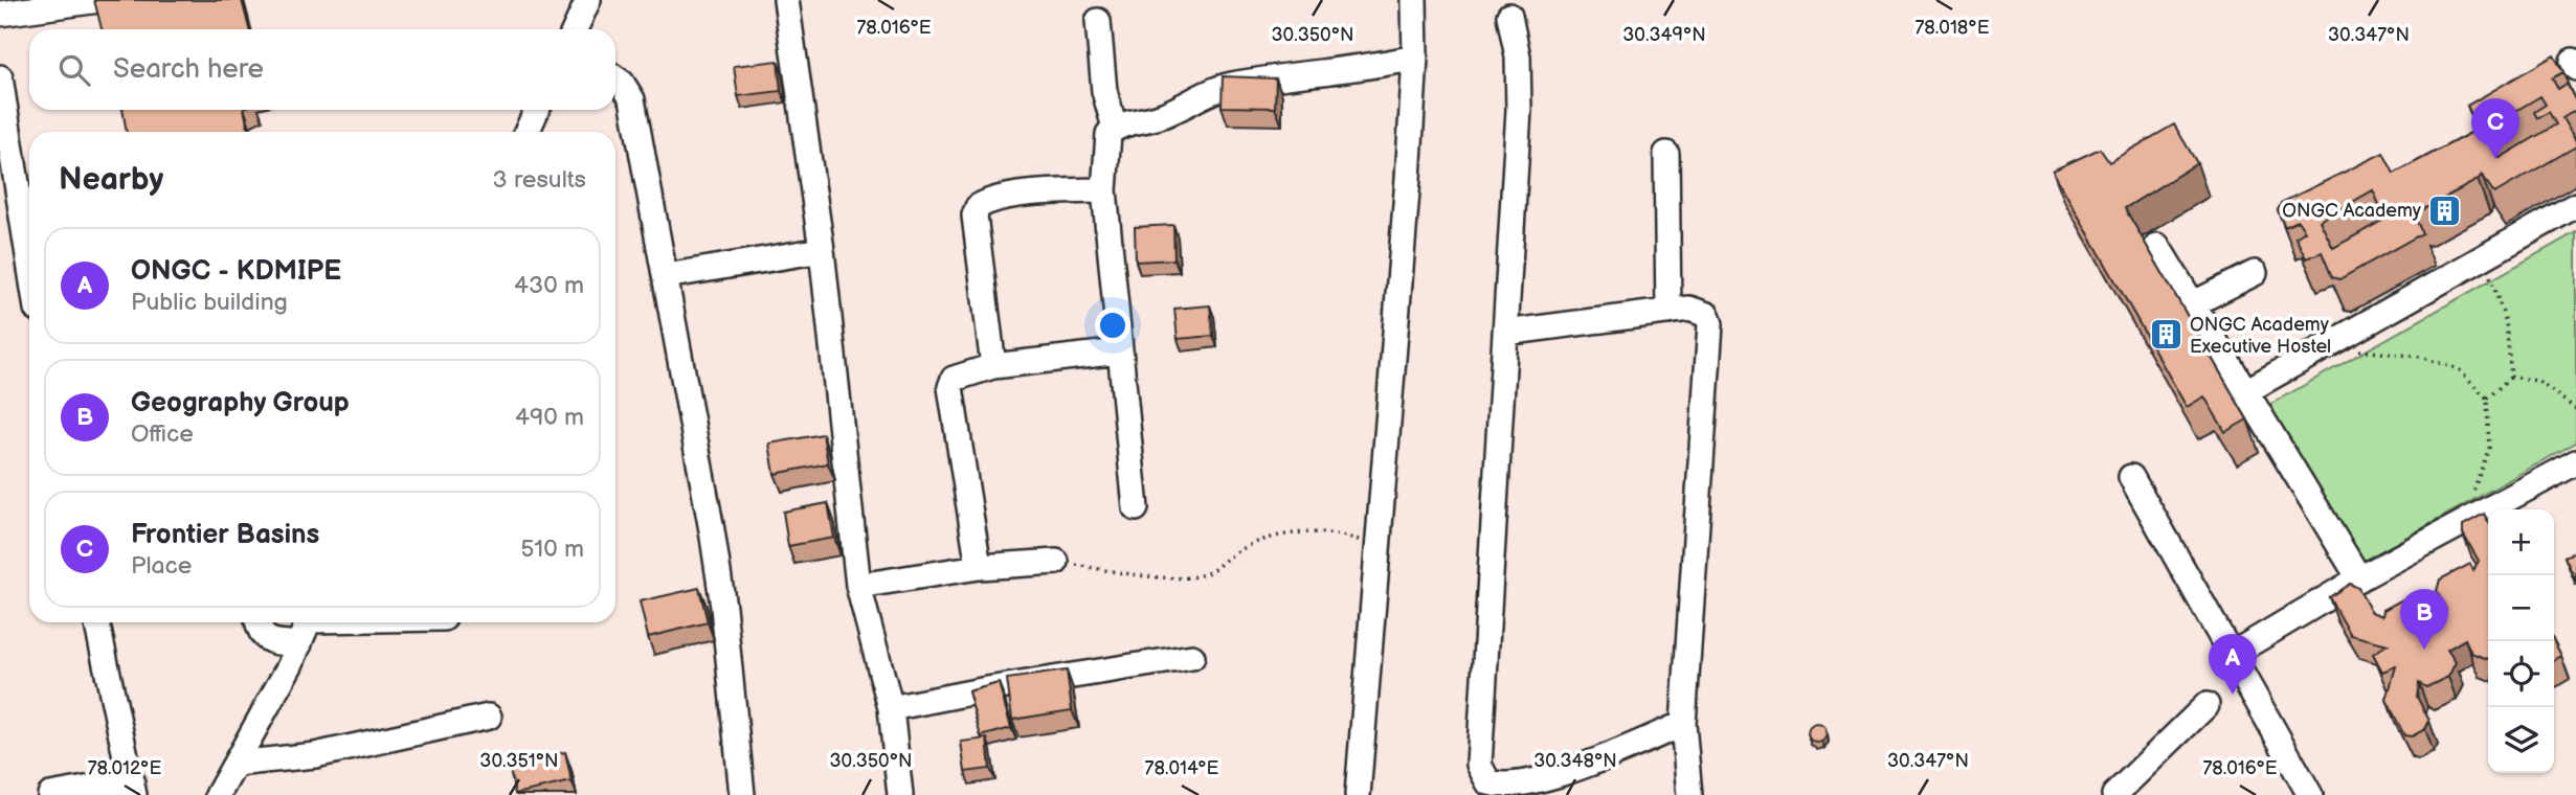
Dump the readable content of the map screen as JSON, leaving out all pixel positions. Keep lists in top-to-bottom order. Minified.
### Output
{"places":{"building":["ONGC Academy","ONGC Academy Executive Hostel"]},"page":{"search":"Search here","pins":["C","B","A"],"heading":["Nearby","3 results"],"list":[{"mark":"A","name":"ONGC - KDMIPE","note":"Public building","value":"430 m"},{"mark":"B","name":"Geography Group","note":"Office","value":"490 m"},{"mark":"C","name":"Frontier Basins","note":"Place","value":"510 m"}],"map_buttons":["+","−"]},"coordinates":["78.016°E","78.018°E","30.350°N","30.349°N","30.347°N","30.351°N","30.348°N","78.012°E","78.014°E"]}
